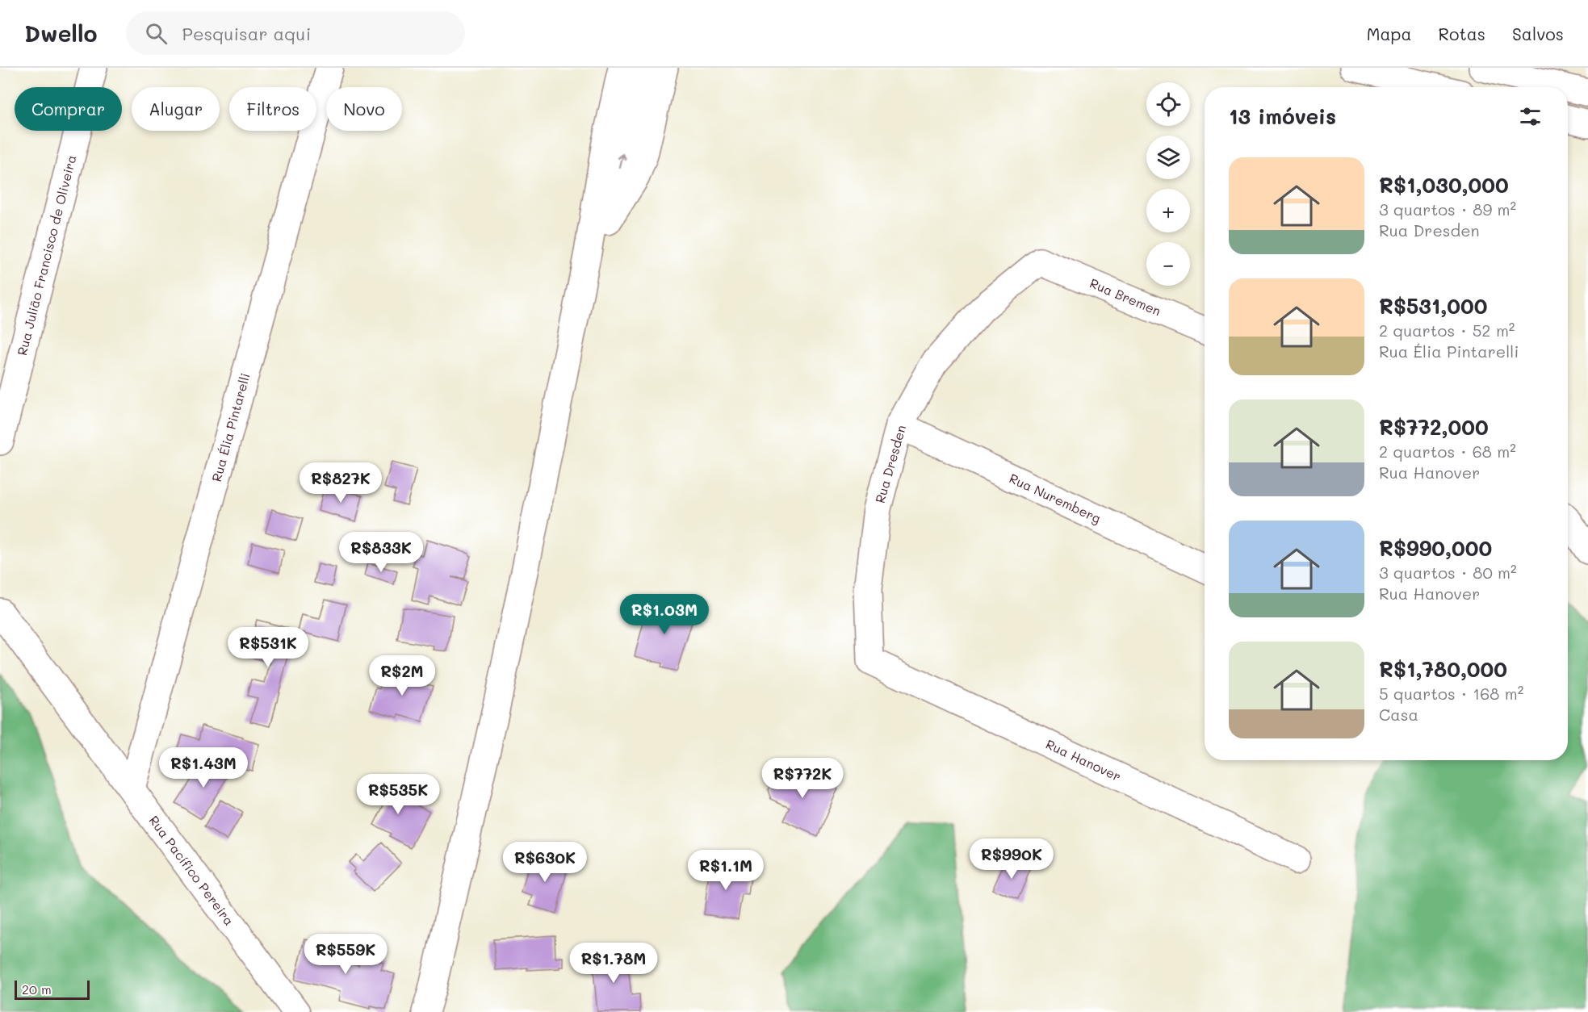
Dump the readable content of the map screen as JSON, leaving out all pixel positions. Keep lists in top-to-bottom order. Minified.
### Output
{"streets":{"street":["Rua Julião Francisco de Oliveira","Rua Bremen","Rua Élia Pintarelli","Rua Dresden","Rua Nuremberg","Rua Hanover","Rua Pacífico Pereira"]},"crossings":[["Rua Bremen","Rua Dresden"],["Rua Élia Pintarelli","Rua Pacífico Pereira"],["Rua Dresden","Rua Nuremberg"],["Rua Dresden","Rua Hanover"]],"scale_bar":"20 m","page":{"header":"Dwello","search":"Pesquisar aqui","nav":["Mapa","Rotas","Salvos"],"map_buttons":["+","−"],"chip":["Comprar","Alugar","Filtros","Novo"],"heading":"13 imóveis","list":[{"name":"R$1,030,000","note":"3 quartos · 89 m² · Rua Dresden"},{"name":"R$531,000","note":"2 quartos · 52 m² · Rua Élia Pintarelli"},{"name":"R$772,000","note":"2 quartos · 68 m² · Rua Hanover"},{"name":"R$990,000","note":"3 quartos · 80 m² · Rua Hanover"},{"name":"R$1,780,000","note":"5 quartos · 168 m² · Casa"}],"price":["R$827K","R$833K","R$1.03M","R$531K","R$2M","R$1.43M","R$772K","R$535K","R$990K","R$630K","R$1.1M","R$559K","R$1.78M"],"scale":"20 m"}}
